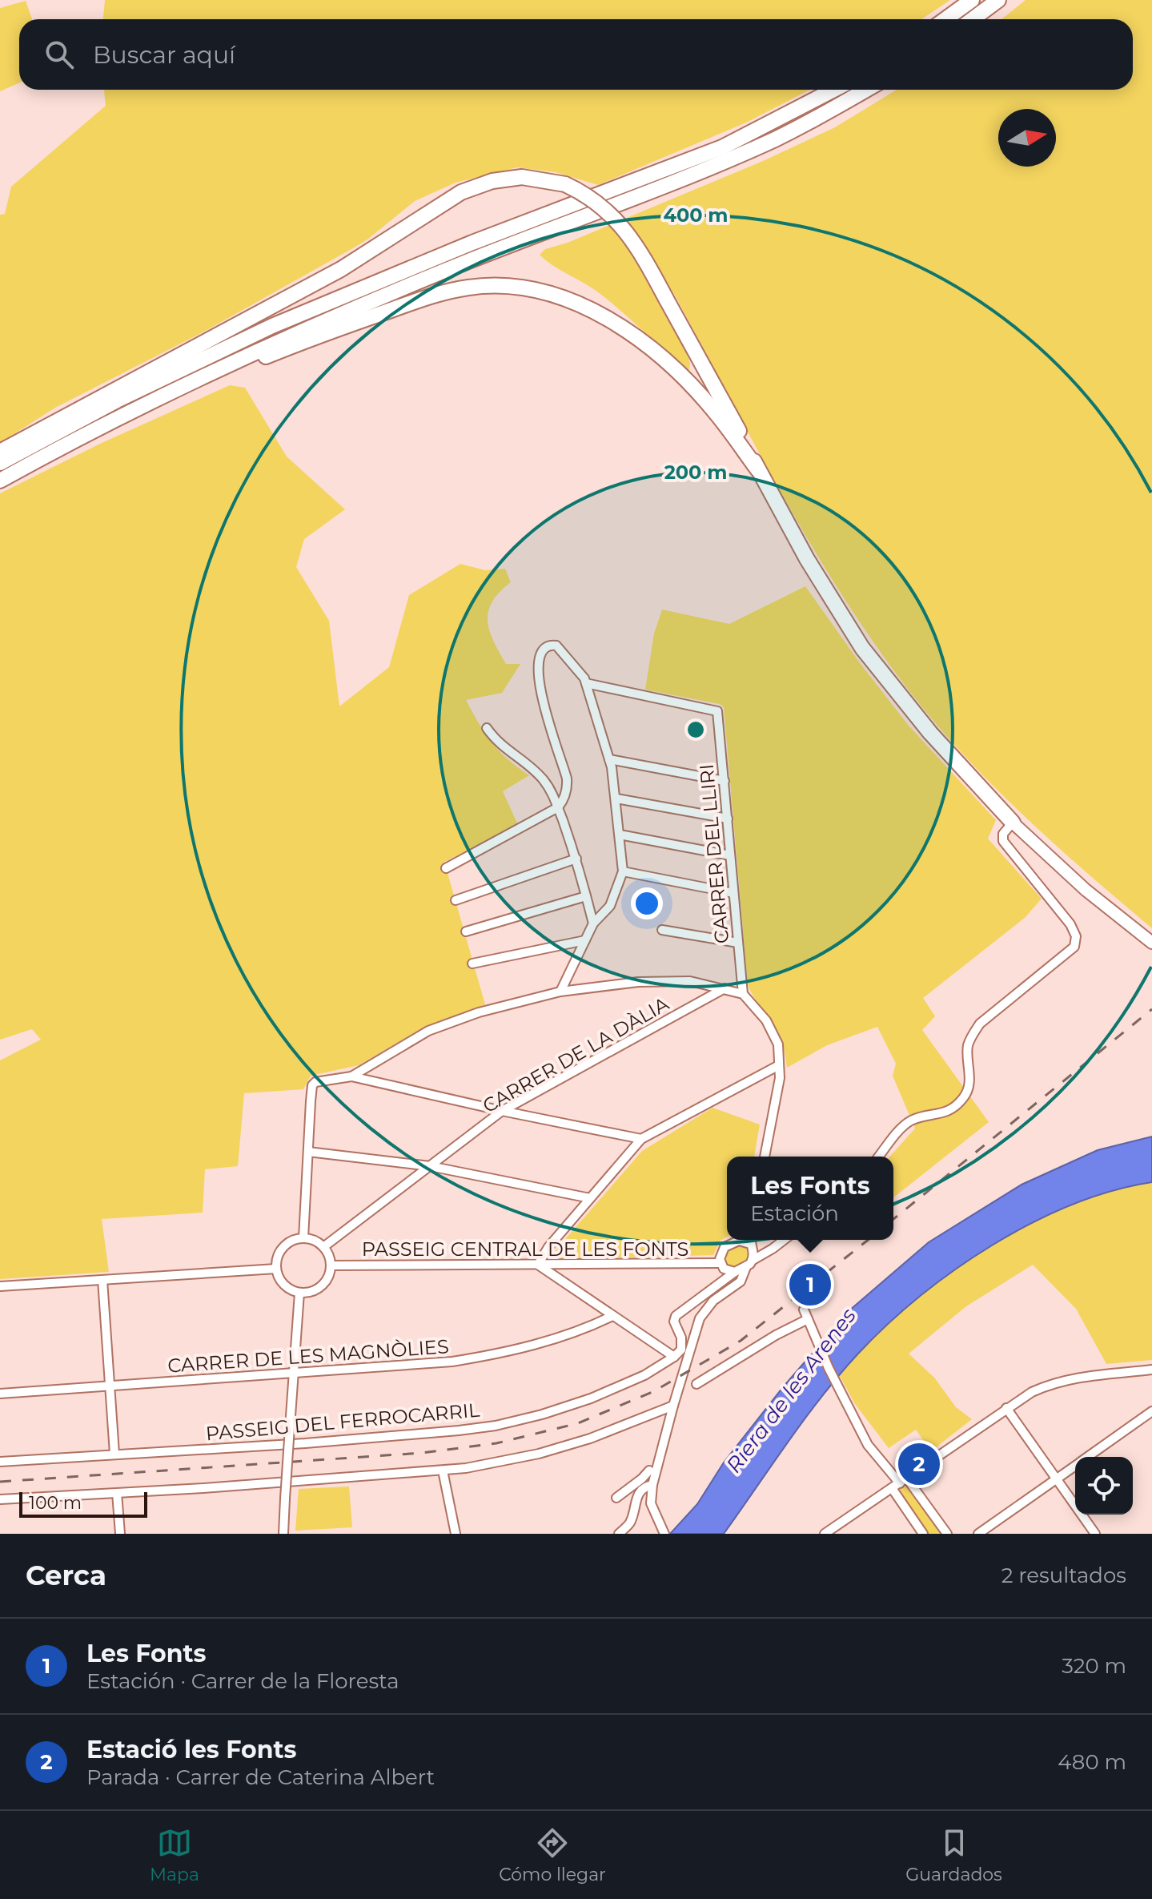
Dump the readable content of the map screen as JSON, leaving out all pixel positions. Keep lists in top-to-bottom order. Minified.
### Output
{"streets":{"street":["CARRER DEL LLIRI","CARRER DE LA DÀLIA","PASSEIG CENTRAL DE LES FONTS","CARRER DE LES MAGNÒLIES","PASSEIG DEL FERROCARRIL"]},"crossings":[["CARRER DE LA DÀLIA","PASSEIG CENTRAL DE LES FONTS"]],"water":["Riera de les Arenes"],"scale_bar":"100 m","north":"right","page":{"search":"Buscar aquí","popup":["Les Fonts","Estación"],"pins":["1","2"],"scale":"100 m","heading":["Cerca","2 resultados"],"list":[{"mark":"1","name":"Les Fonts","note":"Estación · Carrer de la Floresta","value":"320 m"},{"mark":"2","name":"Estació les Fonts","note":"Parada · Carrer de Caterina Albert","value":"480 m"}],"nav":["Mapa","Cómo llegar","Guardados"]},"rings":["400 m","200 m"]}
